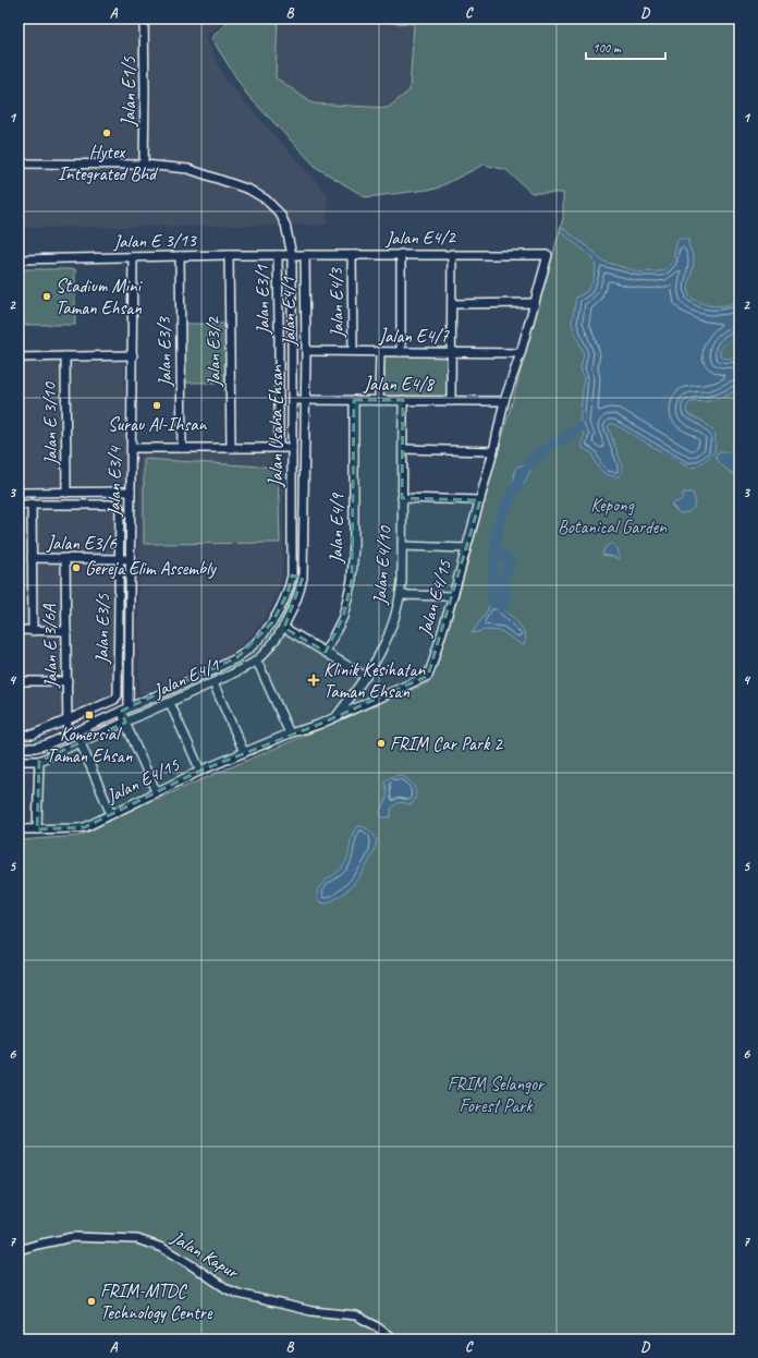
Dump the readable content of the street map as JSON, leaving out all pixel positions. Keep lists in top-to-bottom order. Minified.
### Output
{"streets":{"street":["Jalan E1/5","Jalan E4/2","Jalan E 3/13","Jalan E3/1","Jalan E4/3","Jalan E4/1","Jalan E4/7","Jalan E3/3","Jalan E3/2","Jalan E4/8","Jalan E 3/10","Jalan Usaha Ehsan","Jalan E3/4","Jalan E4/9","Jalan E3/6","Jalan E4/10","Jalan E4/15","Jalan E3/5","Jalan E 3/6A","Jalan Kapur"]},"crossings":[["Jalan E1/5","Jalan Usaha Ehsan"],["Jalan E4/2","Jalan E 3/13"],["Jalan E4/2","Jalan E4/3"],["Jalan E4/2","Jalan E4/1"],["Jalan E4/2","Jalan Usaha Ehsan"],["Jalan E4/2","Jalan E4/15"],["Jalan E 3/13","Jalan E3/1"],["Jalan E 3/13","Jalan E3/3"],["Jalan E 3/13","Jalan E3/2"],["Jalan E 3/13","Jalan Usaha Ehsan"],["Jalan E 3/13","Jalan E3/4"],["Jalan E4/3","Jalan E4/7"],["Jalan E4/1","Jalan E4/7"],["Jalan E4/1","Jalan E4/8"],["Jalan E4/1","Jalan E3/4"],["Jalan E4/7","Jalan E4/15"],["Jalan E4/8","Jalan Usaha Ehsan"],["Jalan E4/8","Jalan E4/9"],["Jalan E4/8","Jalan E4/10"],["Jalan E4/8","Jalan E4/15"],["Jalan Usaha Ehsan","Jalan E3/4"],["Jalan Usaha Ehsan","Jalan E 3/6A"],["Jalan E3/4","Jalan E3/6"],["Jalan E3/4","Jalan E4/15"],["Jalan E3/6","Jalan E3/5"],["Jalan E3/6","Jalan E 3/6A"],["Jalan E4/10","Jalan E4/15"],["Jalan E3/5","Jalan E 3/6A"]],"parks":["Kepong Botanical Garden","FRIM Selangor Forest Park"],"places":{"other":["Hytex Integrated Bhd","Stadium Mini Taman Ehsan","Surau Al-Ihsan","Gereja Elim Assembly","FRIM Car Park 2","FRIM-MTDC Technology Centre"],"health":["Klinik Kesihatan Taman Ehsan"],"transit":["Komersial Taman Ehsan"]},"scale_bar":"100 m","grid":{"columns":["A","B","C","D"],"rows":["1","2","3","4","5","6","7"]}}
